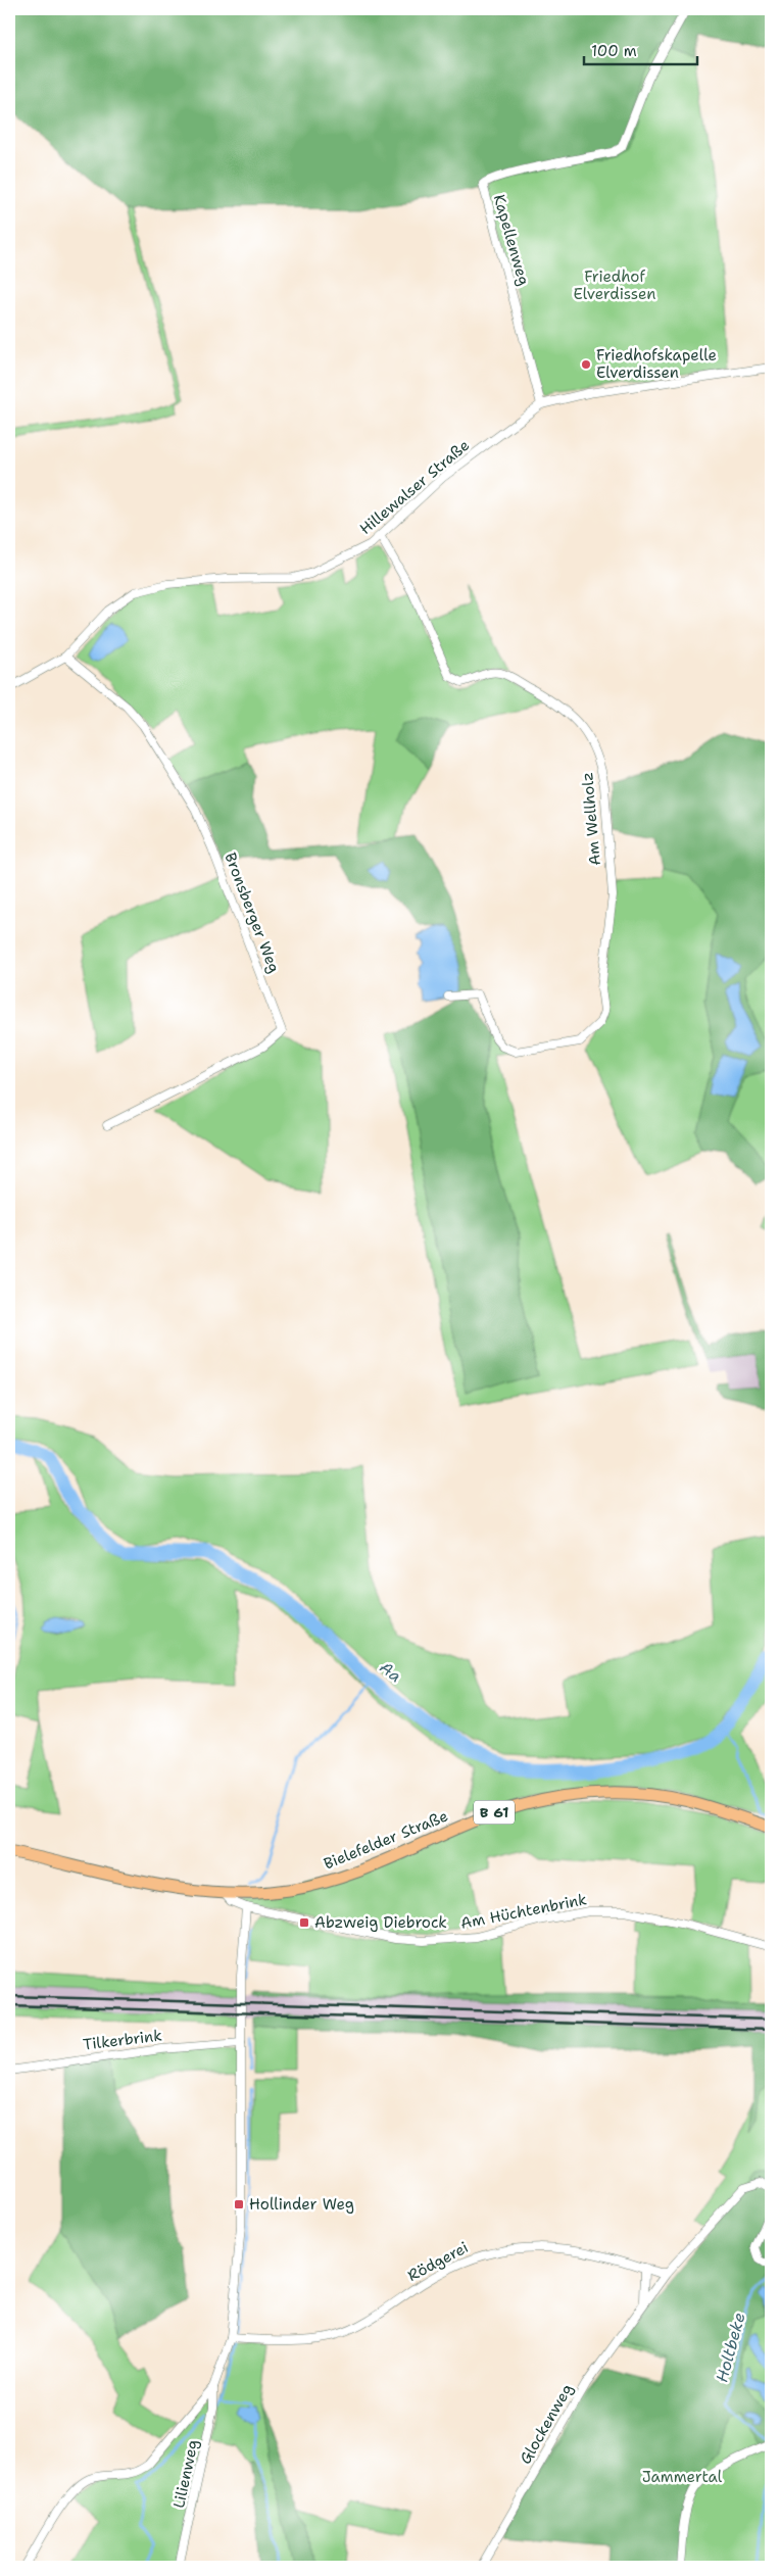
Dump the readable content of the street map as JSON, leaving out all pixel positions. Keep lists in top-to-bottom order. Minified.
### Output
{"streets":{"main road":["B 61","Bielefelder Straße"],"street":["Kapellenweg","Hillewalser Straße","Am Wellholz","Bronsberger Weg","Am Hüchtenbrink","Tilkerbrink","Rödgerei","Glockenweg","Lilienweg"]},"crossings":[["Kapellenweg","Hillewalser Straße"],["Hillewalser Straße","Am Wellholz"],["Hillewalser Straße","Bronsberger Weg"],["Bielefelder Straße","Am Hüchtenbrink"],["Rödgerei","Glockenweg"]],"water":["Aa","Holtbeke"],"parks":["Friedhof Elverdissen","Jammertal"],"places":{"other":["Friedhofskapelle Elverdissen"],"transit":["Abzweig Diebrock","Hollinder Weg"]},"scale_bar":"100 m"}
